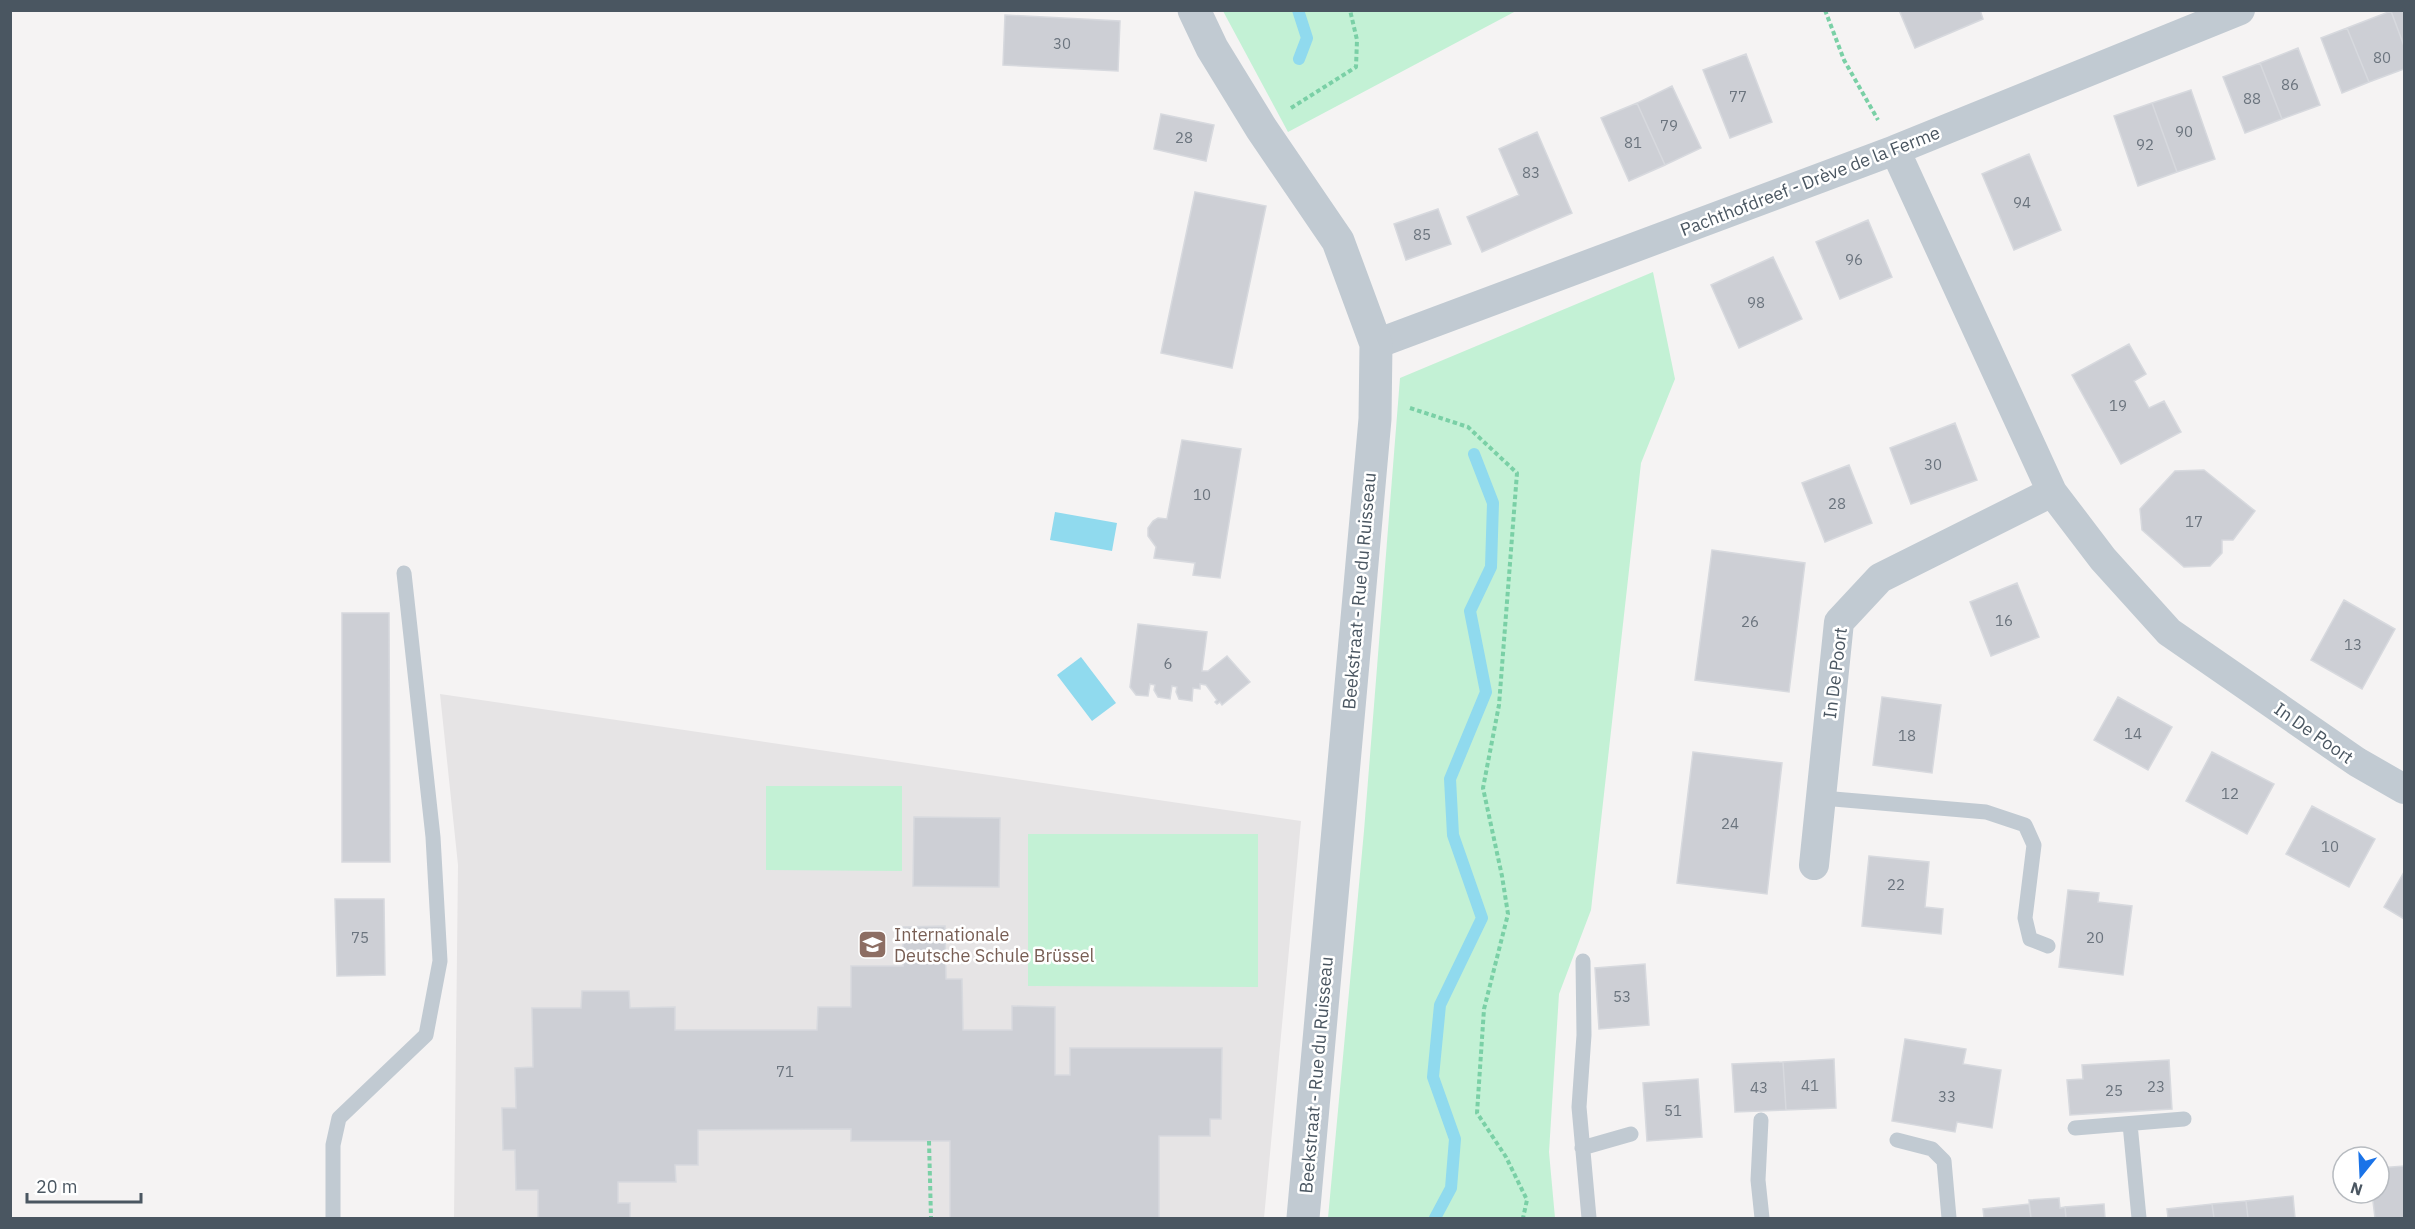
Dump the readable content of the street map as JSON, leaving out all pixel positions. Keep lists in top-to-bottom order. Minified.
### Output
{"streets":{"street":["Pachthofdreef - Drève de la Ferme","Beekstraat - Rue du Ruisseau","In De Poort"]},"crossings":[["Pachthofdreef - Drève de la Ferme","Beekstraat - Rue du Ruisseau"],["Pachthofdreef - Drève de la Ferme","In De Poort"]],"places":{"school or university":["Internationale Deutsche Schule Brüssel"]},"house_numbers":["30","80","86","77","88","79","90","28","81","92","83","94","85","96","98","19","30","10","28","17","16","26","13","6","14","18","12","24","10","22","75","20","53","71","41","23","43","25","33","51"],"scale_bar":"20 m","north":"bottom"}
